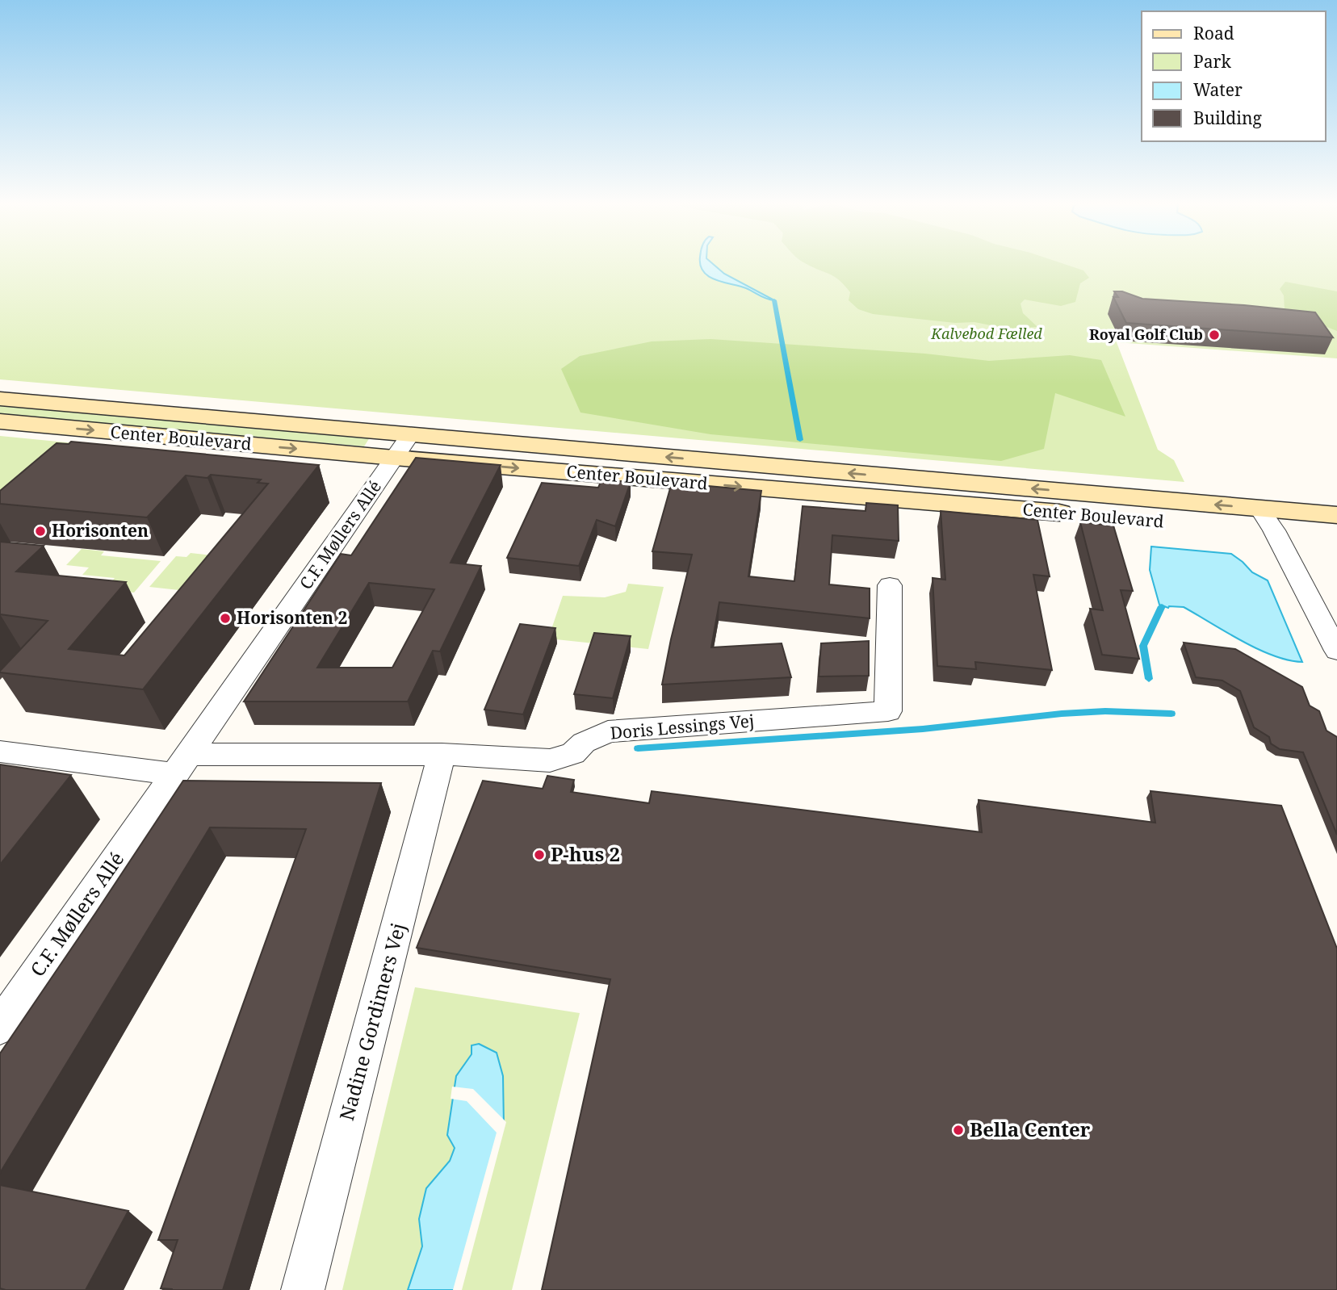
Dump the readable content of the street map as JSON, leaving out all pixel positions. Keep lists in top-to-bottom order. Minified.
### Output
{"streets":{"street":["Center Boulevard","C.F. Møllers Allé","Doris Lessings Vej","Nadine Gordimers Vej"]},"crossings":[["Center Boulevard","C.F. Møllers Allé"],["C.F. Møllers Allé","Doris Lessings Vej"],["Doris Lessings Vej","Nadine Gordimers Vej"]],"parks":["Kalvebod Fælled"],"places":["Royal Golf Club","Horisonten","Horisonten 2","P-hus 2","Bella Center"],"legend":["Road","Park","Water","Building"]}
